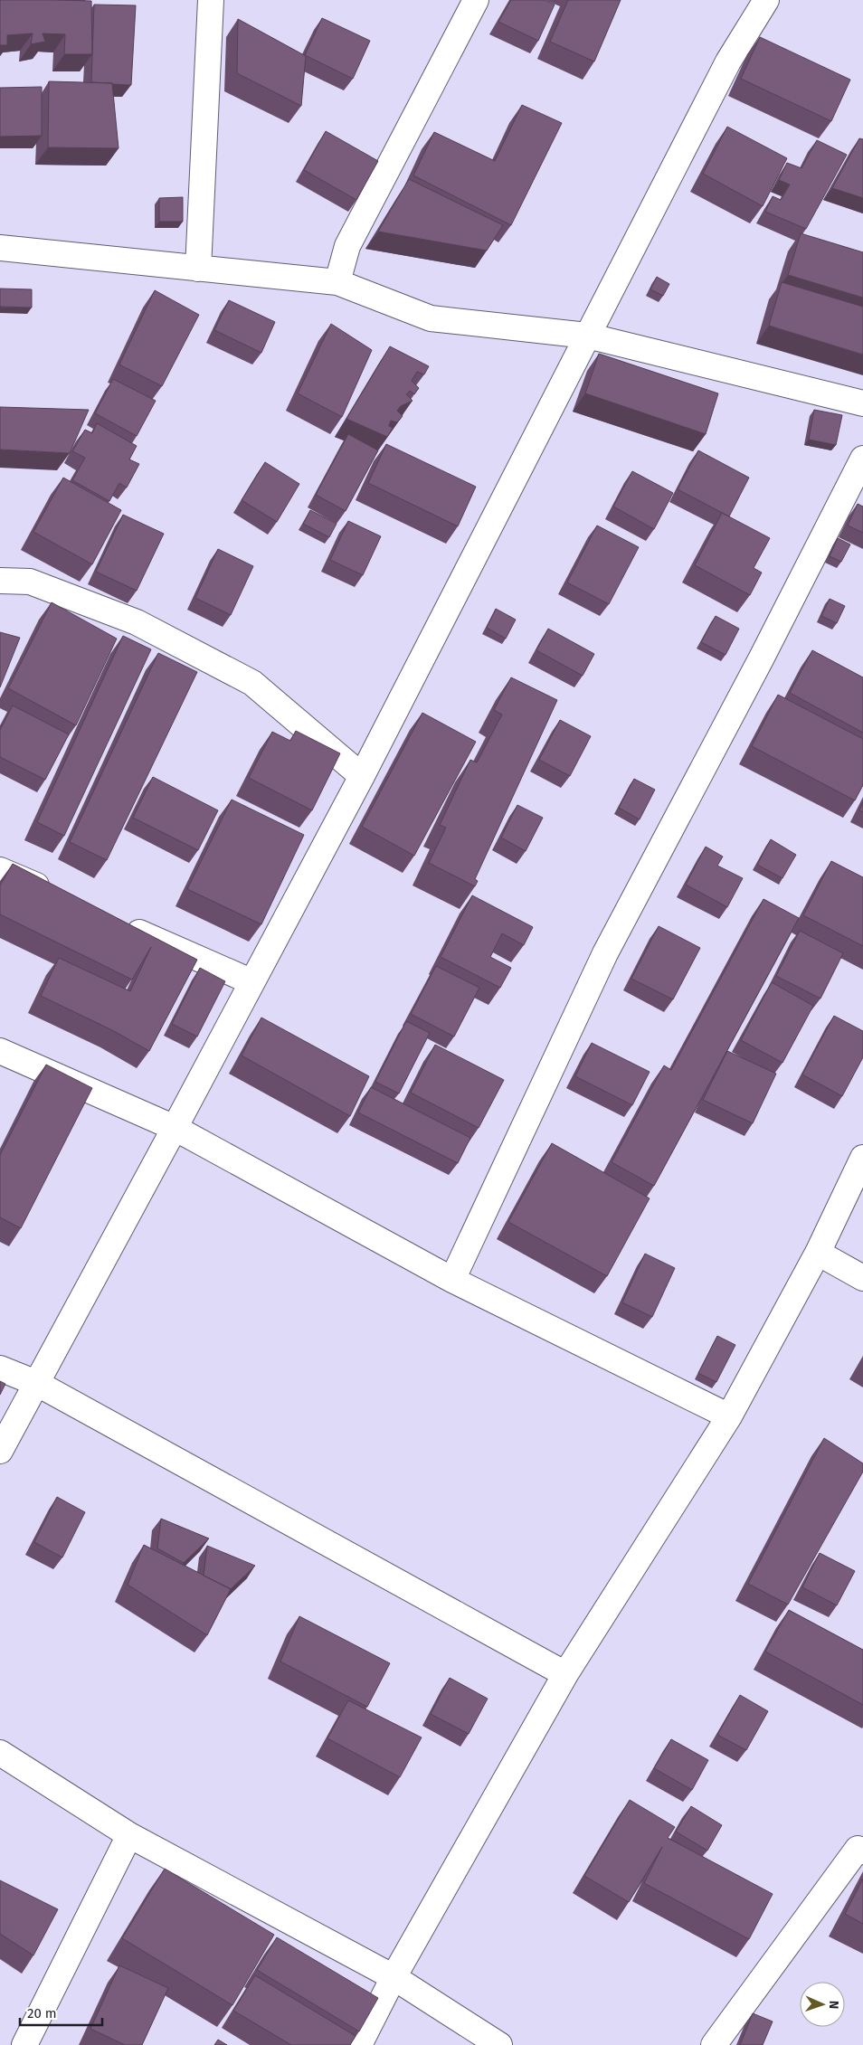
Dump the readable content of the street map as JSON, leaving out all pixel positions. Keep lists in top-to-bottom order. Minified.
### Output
{"scale_bar":"20 m","north":"right"}
